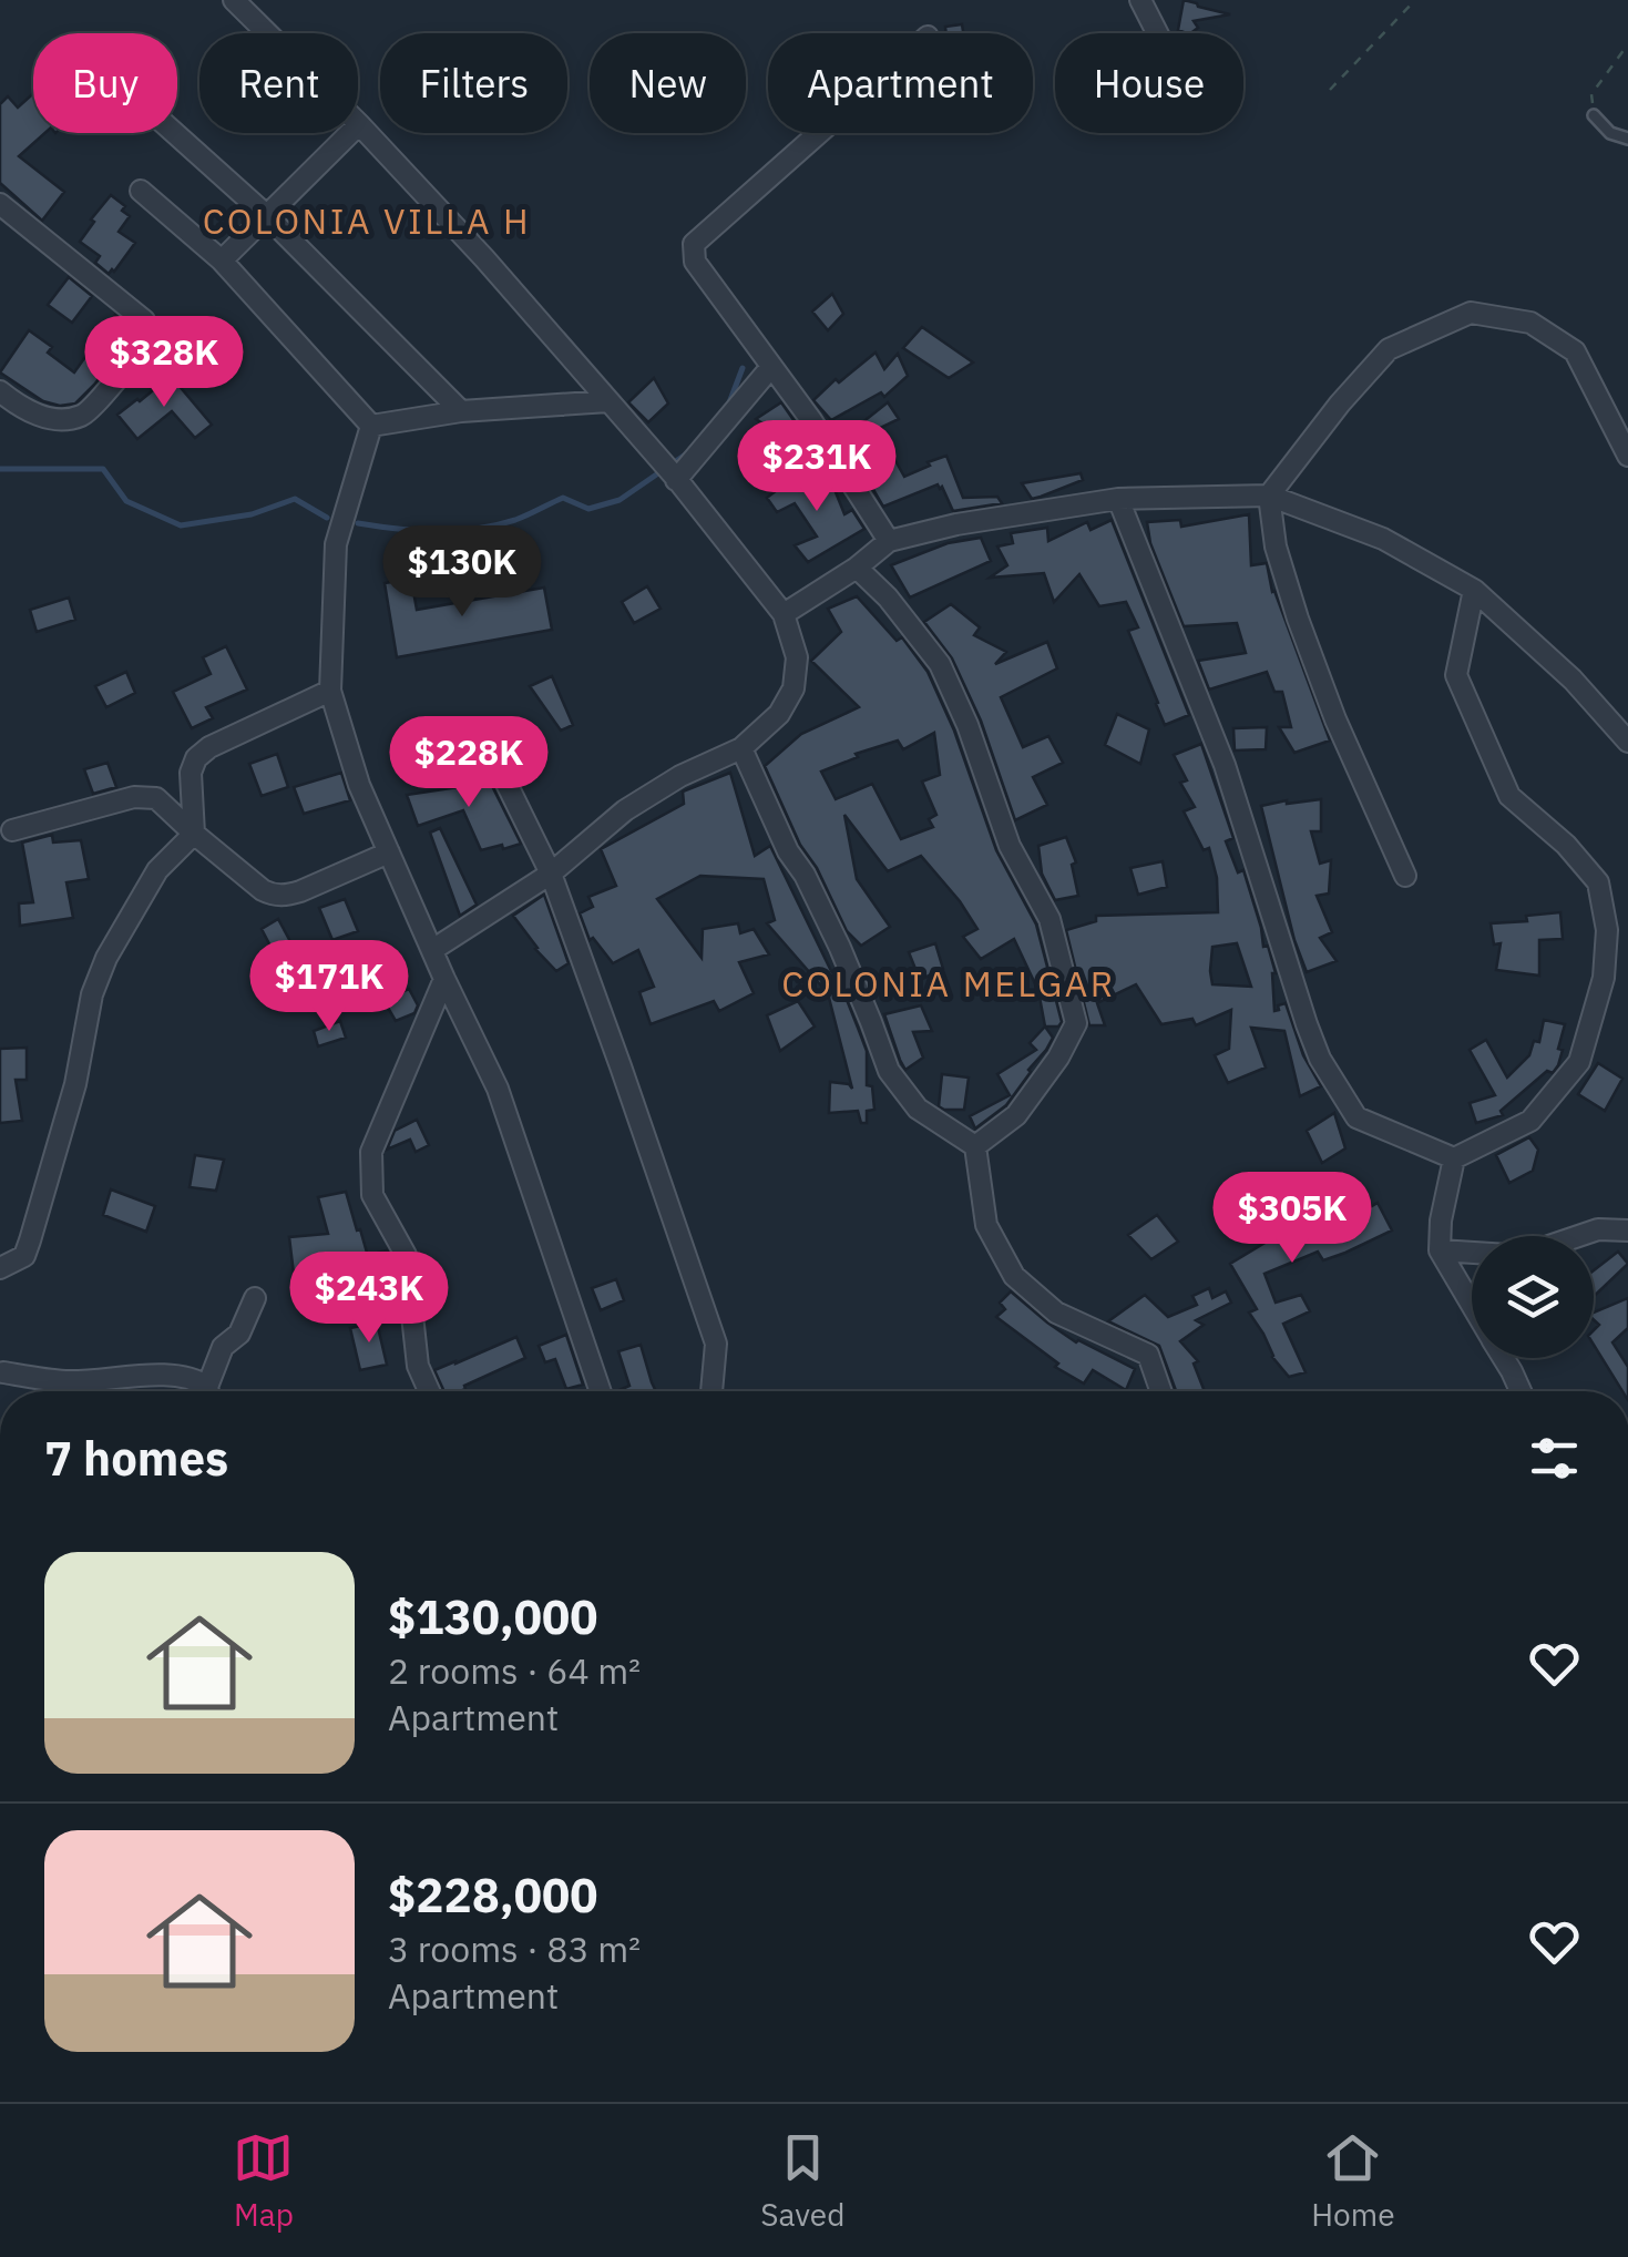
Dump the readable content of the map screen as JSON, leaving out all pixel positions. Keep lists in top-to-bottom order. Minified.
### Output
{"districts":["COLONIA VILLA H","COLONIA MELGAR"],"page":{"chip":["Buy","Rent","Filters","New","Apartment","House"],"price":["$328K","$231K","$130K","$228K","$171K","$305K","$243K"],"heading":"7 homes","list":[{"name":"$130,000","note":"2 rooms · 64 m² · Apartment"},{"name":"$228,000","note":"3 rooms · 83 m² · Apartment"}],"tabs":["Map","Saved","Home"]}}
